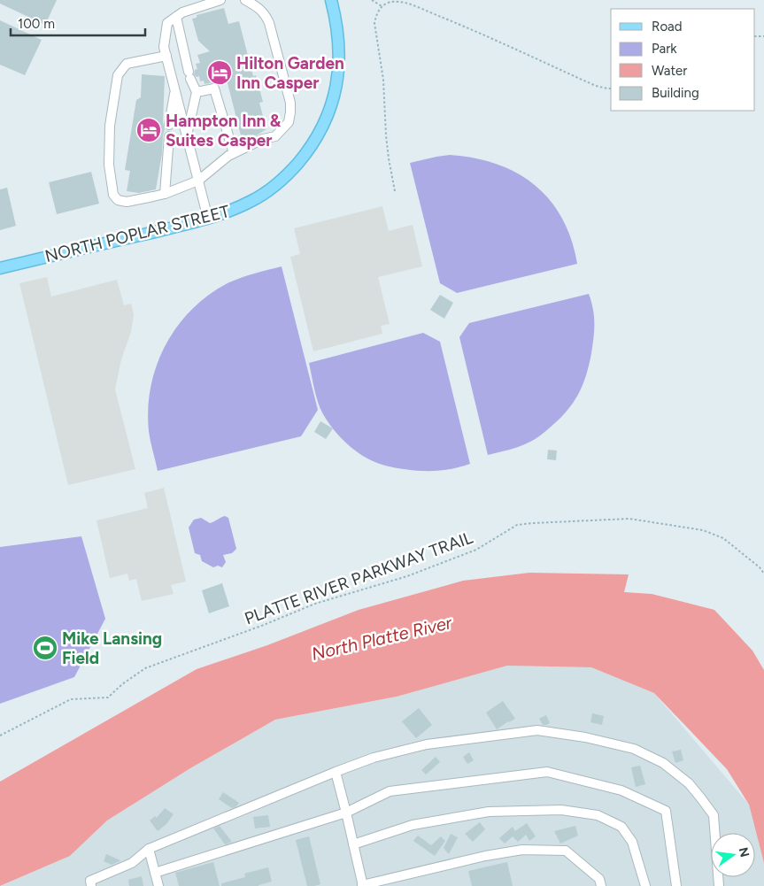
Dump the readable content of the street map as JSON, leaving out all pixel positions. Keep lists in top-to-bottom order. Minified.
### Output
{"streets":{"main road":["NORTH POPLAR STREET"],"path":["PLATTE RIVER PARKWAY TRAIL"]},"water":["North Platte River"],"places":{"hotel":["Hilton Garden Inn Casper","Hampton Inn & Suites Casper"],"sports":["Mike Lansing Field"]},"legend":["Road","Park","Water","Building"],"scale_bar":"100 m","north":"right"}
